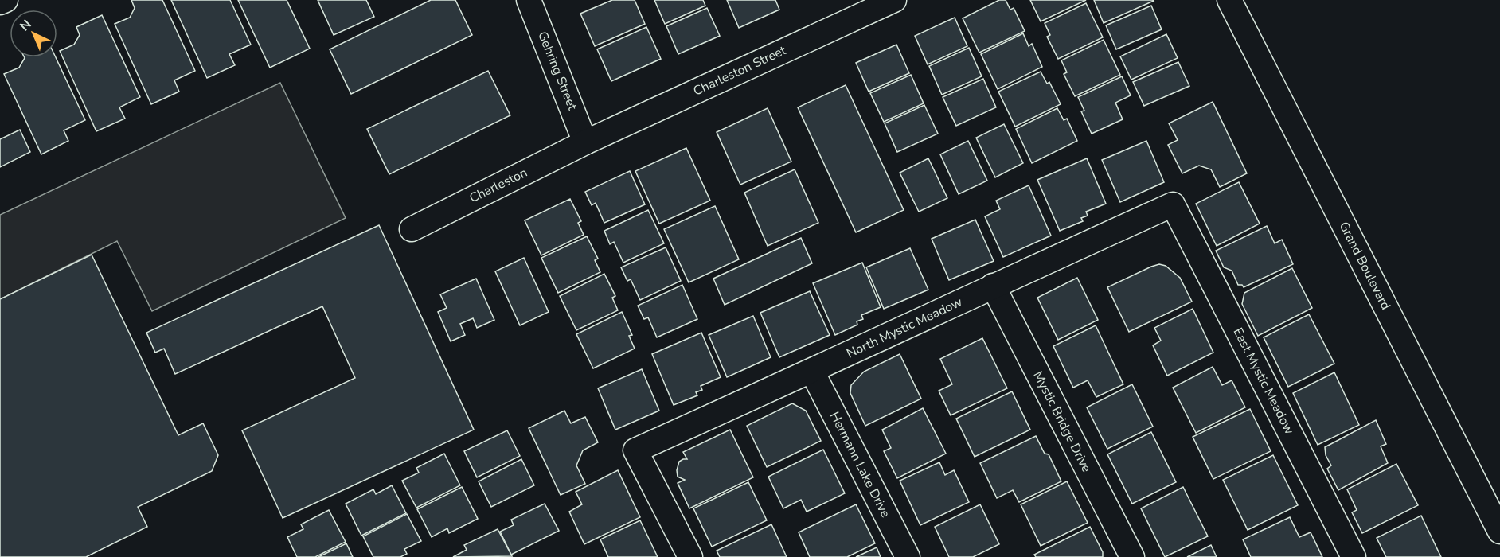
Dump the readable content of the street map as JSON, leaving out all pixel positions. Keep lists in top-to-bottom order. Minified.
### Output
{"streets":{"street":["Gehring Street","Charleston Street","Charleston","Grand Boulevard","North Mystic Meadow","East Mystic Meadow","Mystic Bridge Drive","Hermann Lake Drive"]},"crossings":[["Gehring Street","Charleston Street"],["Gehring Street","Charleston"],["Charleston Street","Charleston"],["North Mystic Meadow","East Mystic Meadow"],["North Mystic Meadow","Mystic Bridge Drive"],["North Mystic Meadow","Hermann Lake Drive"]],"north":"top left"}
